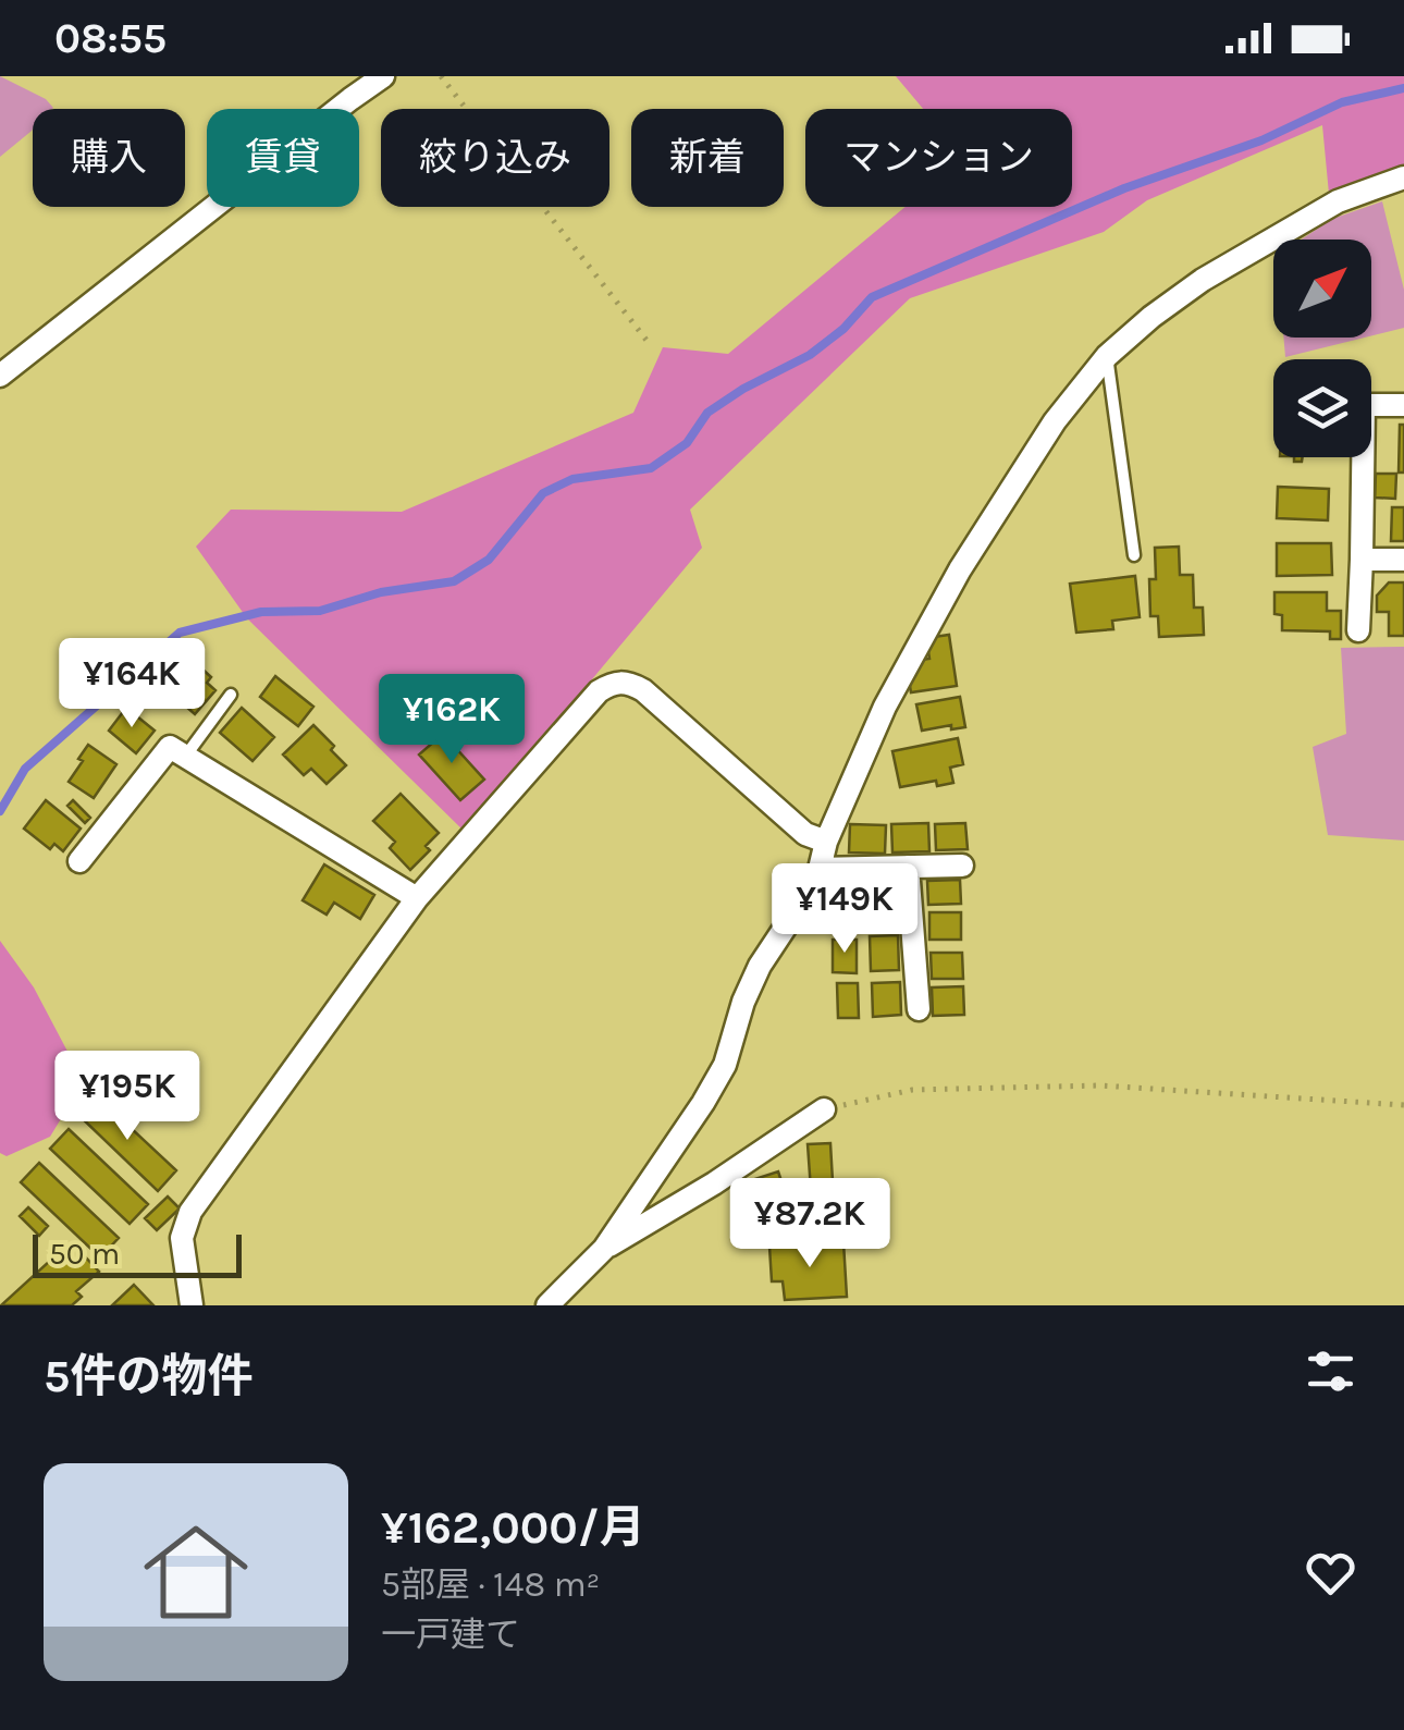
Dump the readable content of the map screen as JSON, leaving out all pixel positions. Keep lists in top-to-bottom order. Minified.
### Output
{"scale_bar":"50 m","north":"top right","page":{"status":"08:55","chip":["購入","賃貸","絞り込み","新着","マンション"],"price":["¥164K","¥162K","¥149K","¥195K","¥87.2K"],"scale":"50 m","heading":"5件の物件","list":[{"name":"¥162,000/月","note":"5部屋 · 148 m² · 一戸建て"}]}}
